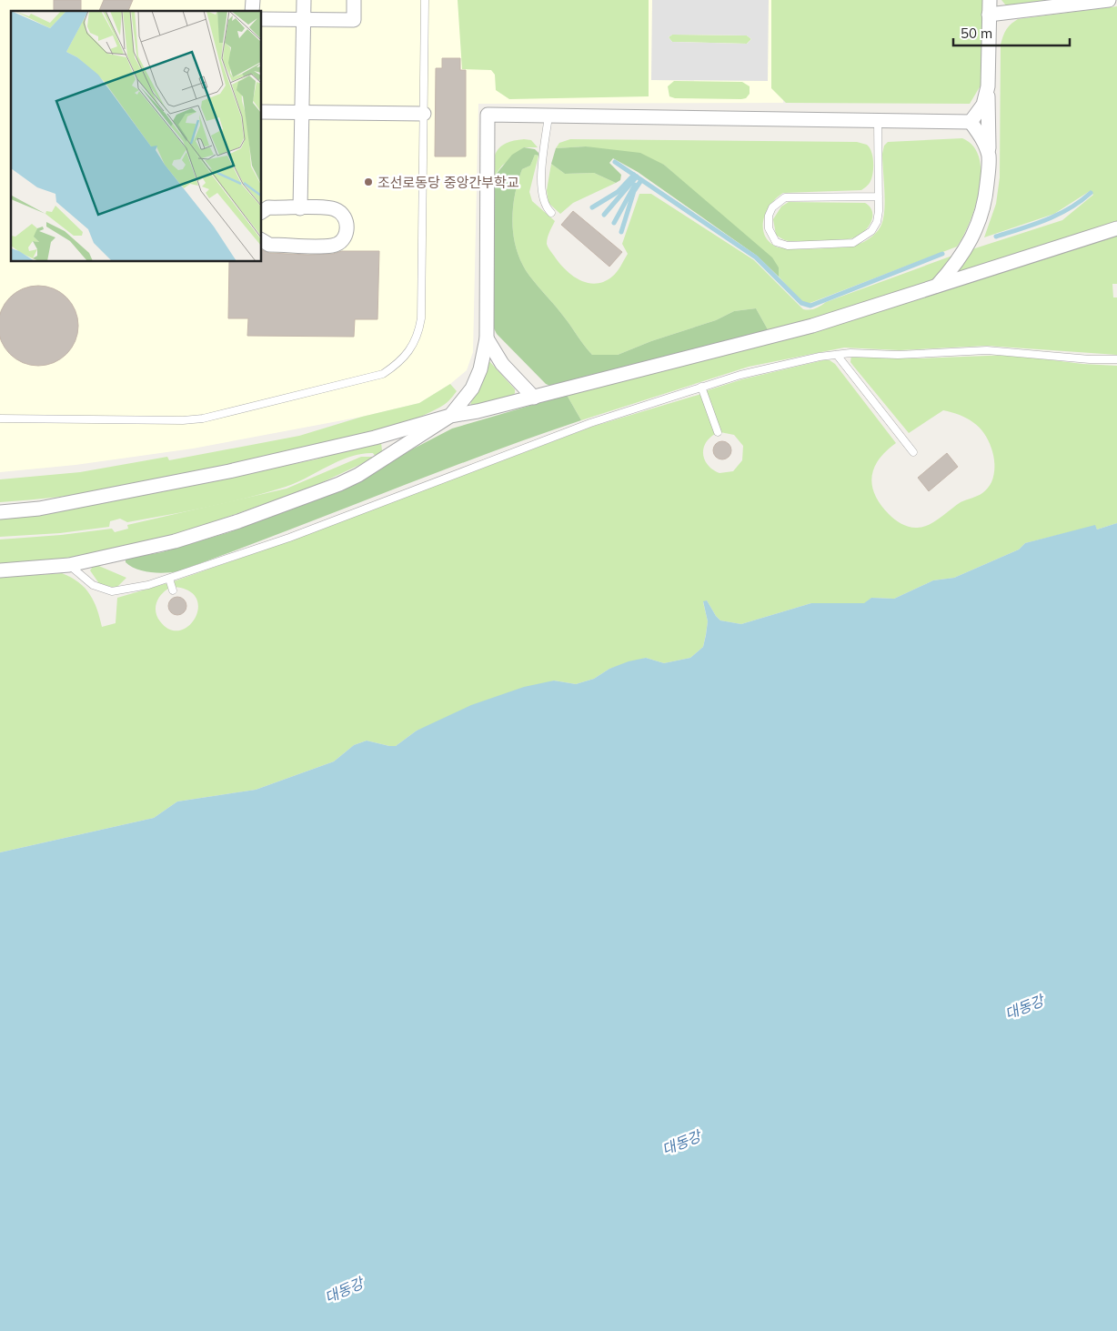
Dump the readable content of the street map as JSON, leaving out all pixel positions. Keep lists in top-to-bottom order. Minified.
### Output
{"water":["대동강"],"places":["조선로동당 중앙간부학교"],"scale_bar":"50 m"}
